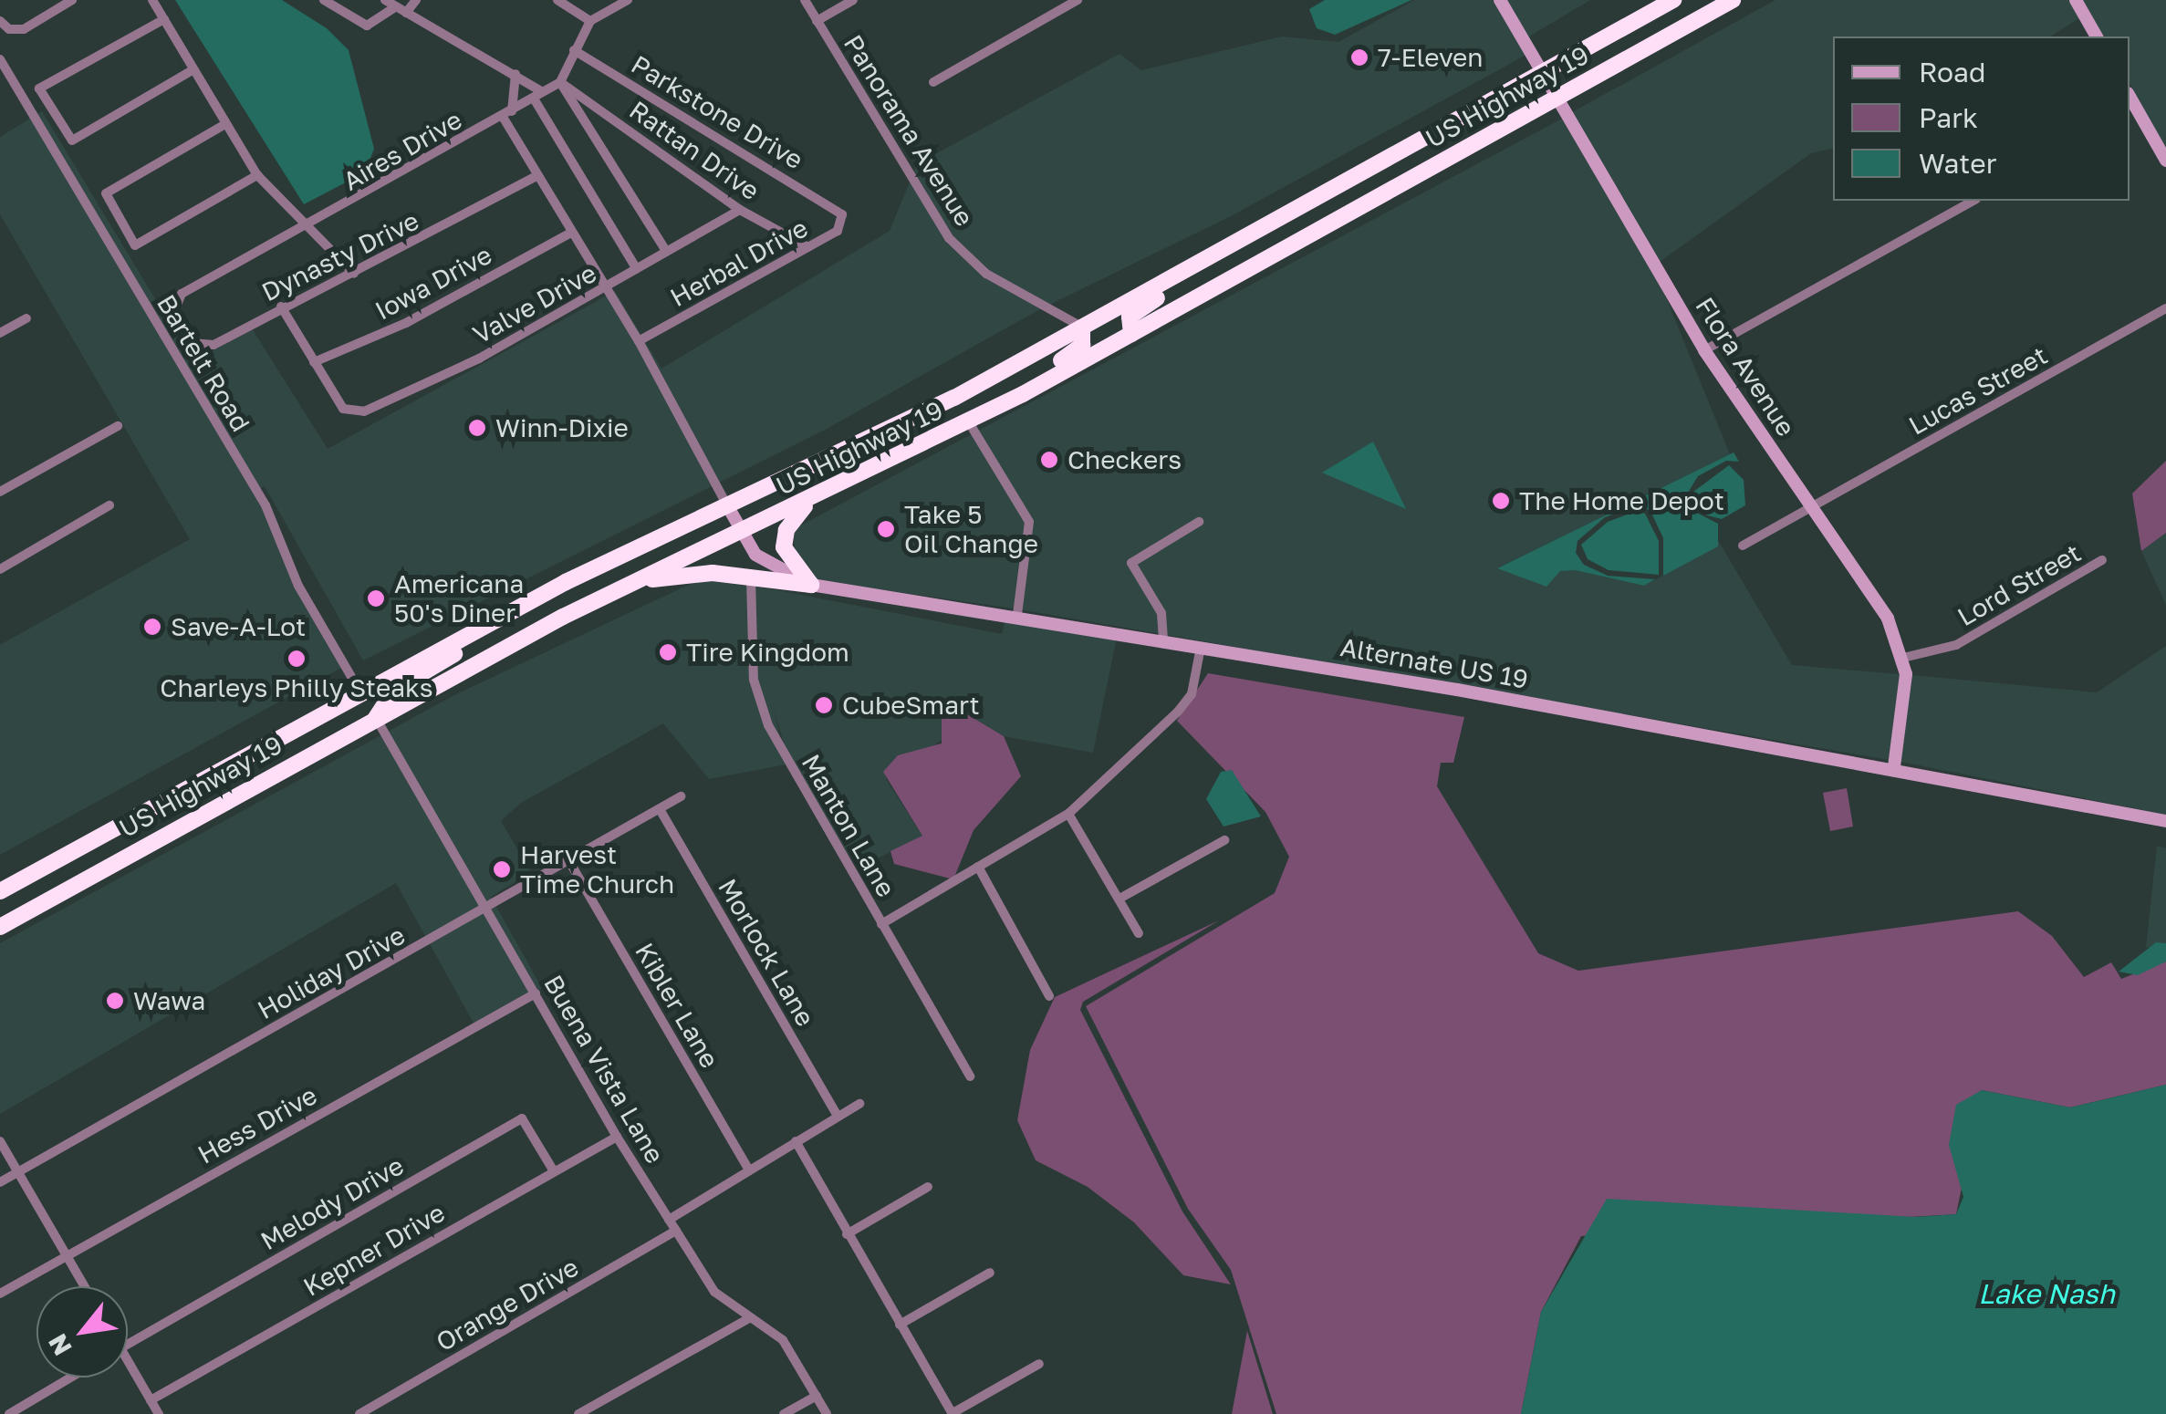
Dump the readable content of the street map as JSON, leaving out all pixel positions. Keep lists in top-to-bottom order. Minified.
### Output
{"streets":{"highway":["US Highway 19"],"main road":["Flora Avenue","Alternate US 19"],"street":["Parkstone Drive","Panorama Avenue","Aires Drive","Rattan Drive","Dynasty Drive","Herbal Drive","Iowa Drive","Valve Drive","Bartelt Road","Lucas Street","Lord Street","Manton Lane","Morlock Lane","Holiday Drive","Kibler Lane","Buena Vista Lane","Hess Drive","Melody Drive","Kepner Drive","Orange Drive"]},"crossings":[["US Highway 19","Panorama Avenue"],["US Highway 19","Bartelt Road"],["US Highway 19","Flora Avenue"],["US Highway 19","Alternate US 19"],["US Highway 19","Buena Vista Lane"],["Parkstone Drive","Herbal Drive"],["Aires Drive","Rattan Drive"],["Aires Drive","Dynasty Drive"],["Rattan Drive","Herbal Drive"],["Rattan Drive","Valve Drive"],["Iowa Drive","Valve Drive"],["Flora Avenue","Lucas Street"],["Flora Avenue","Lord Street"],["Flora Avenue","Alternate US 19"],["Morlock Lane","Holiday Drive"],["Holiday Drive","Kibler Lane"],["Holiday Drive","Buena Vista Lane"],["Buena Vista Lane","Hess Drive"],["Buena Vista Lane","Kepner Drive"],["Buena Vista Lane","Orange Drive"],["Melody Drive","Kepner Drive"]],"water":["Lake Nash"],"places":["7-Eleven","Winn-Dixie","Checkers","The Home Depot","Take 5 Oil Change","Americana 50's Diner","Save-A-Lot","Tire Kingdom","Charleys Philly Steaks","CubeSmart","Harvest Time Church","Wawa"],"legend":["Road","Park","Water"],"north":"bottom left"}
